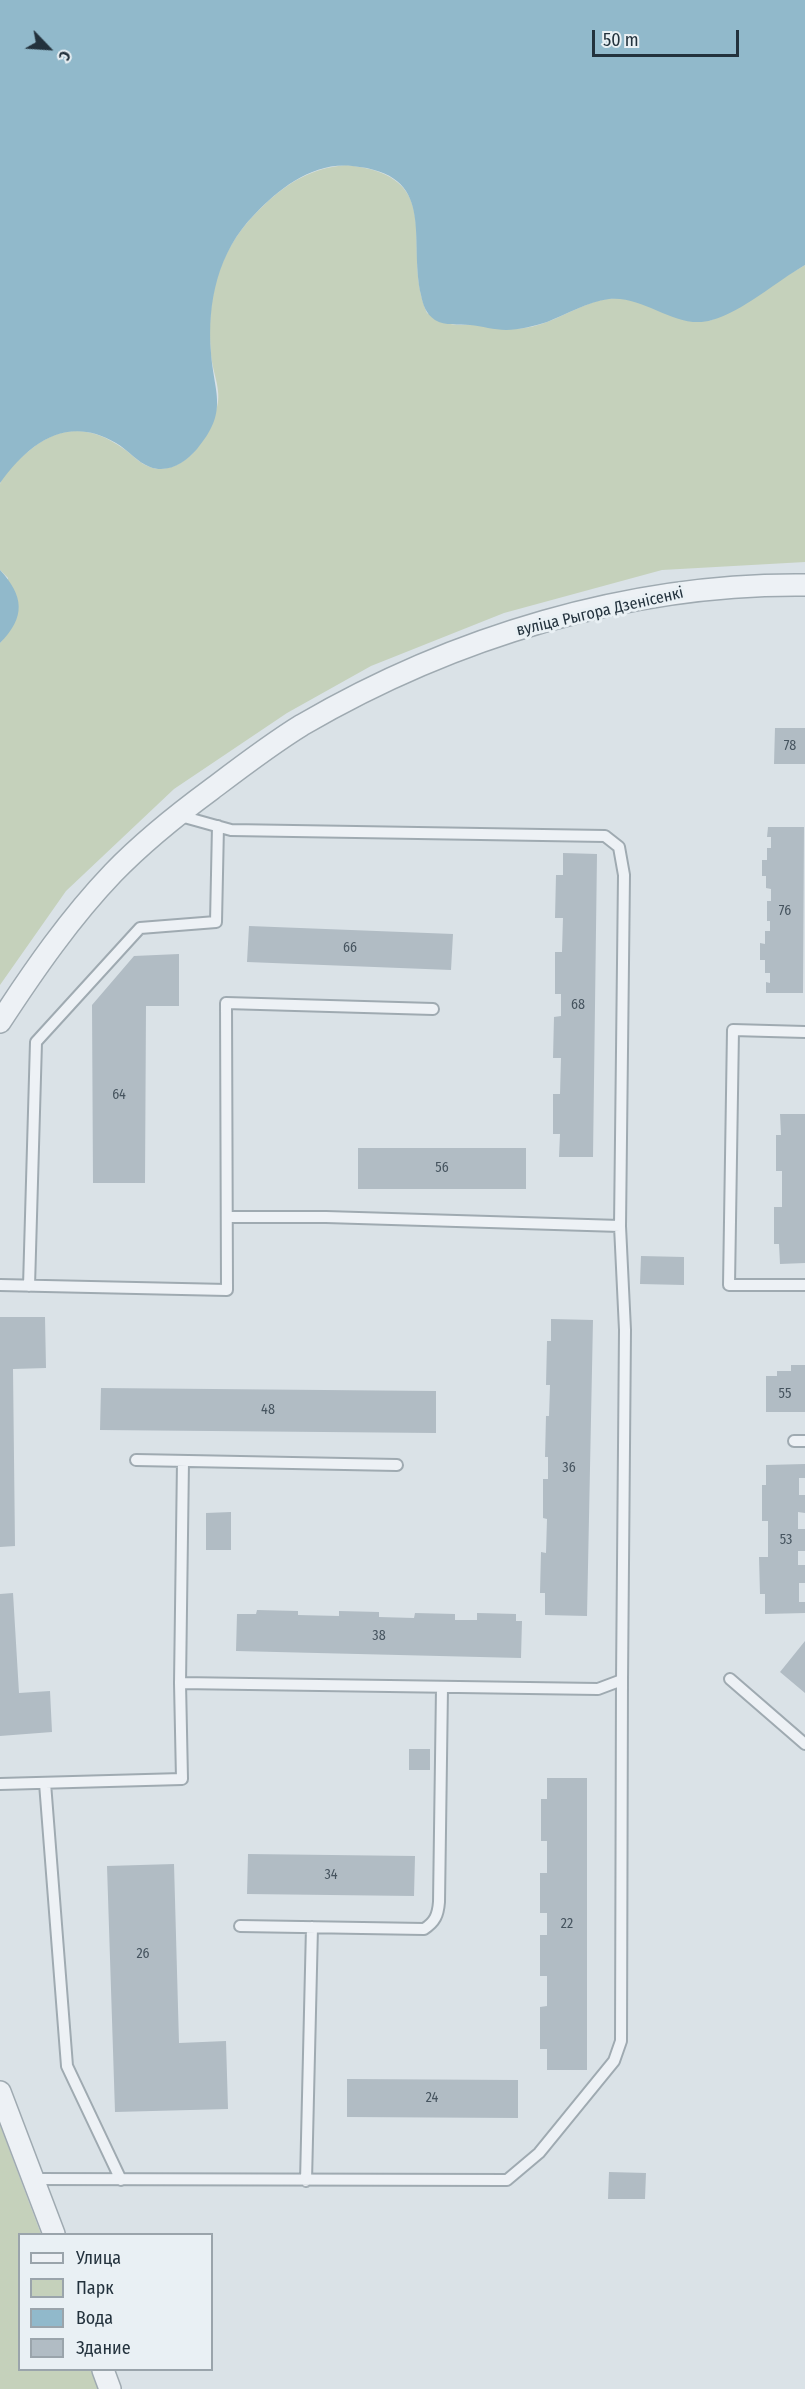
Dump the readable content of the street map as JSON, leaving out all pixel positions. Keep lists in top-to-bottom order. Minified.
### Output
{"streets":{"street":["вуліца Рыгора Дзенісенкі"]},"house_numbers":["78","76","66","68","64","56","55","48","36","53","38","34","22","26","24"],"legend":["Улица","Парк","Вода","Здание"],"scale_bar":"50 m","north":"bottom right"}
